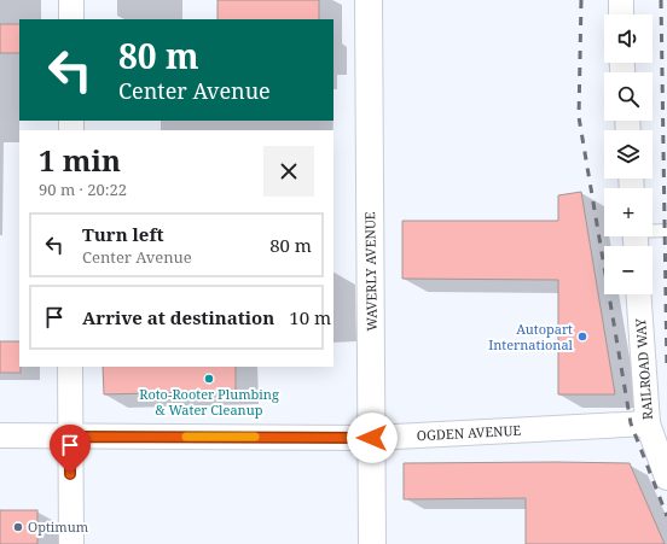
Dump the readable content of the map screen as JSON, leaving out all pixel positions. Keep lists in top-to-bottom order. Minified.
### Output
{"streets":{"street":["WAVERLY AVENUE","RAILROAD WAY","OGDEN AVENUE"]},"crossings":[["WAVERLY AVENUE","OGDEN AVENUE"],["RAILROAD WAY","OGDEN AVENUE"]],"places":["Autopart International","Roto-Rooter Plumbing & Water Cleanup","Optimum"],"page":{"map_buttons":["+","−"],"turn":["80 m","Center Avenue"],"heading":["1 min","90 m · 20:22"],"list":[{"name":"Turn left","note":"Center Avenue","value":"80 m"},{"name":"Arrive at destination","value":"10 m"}]}}
